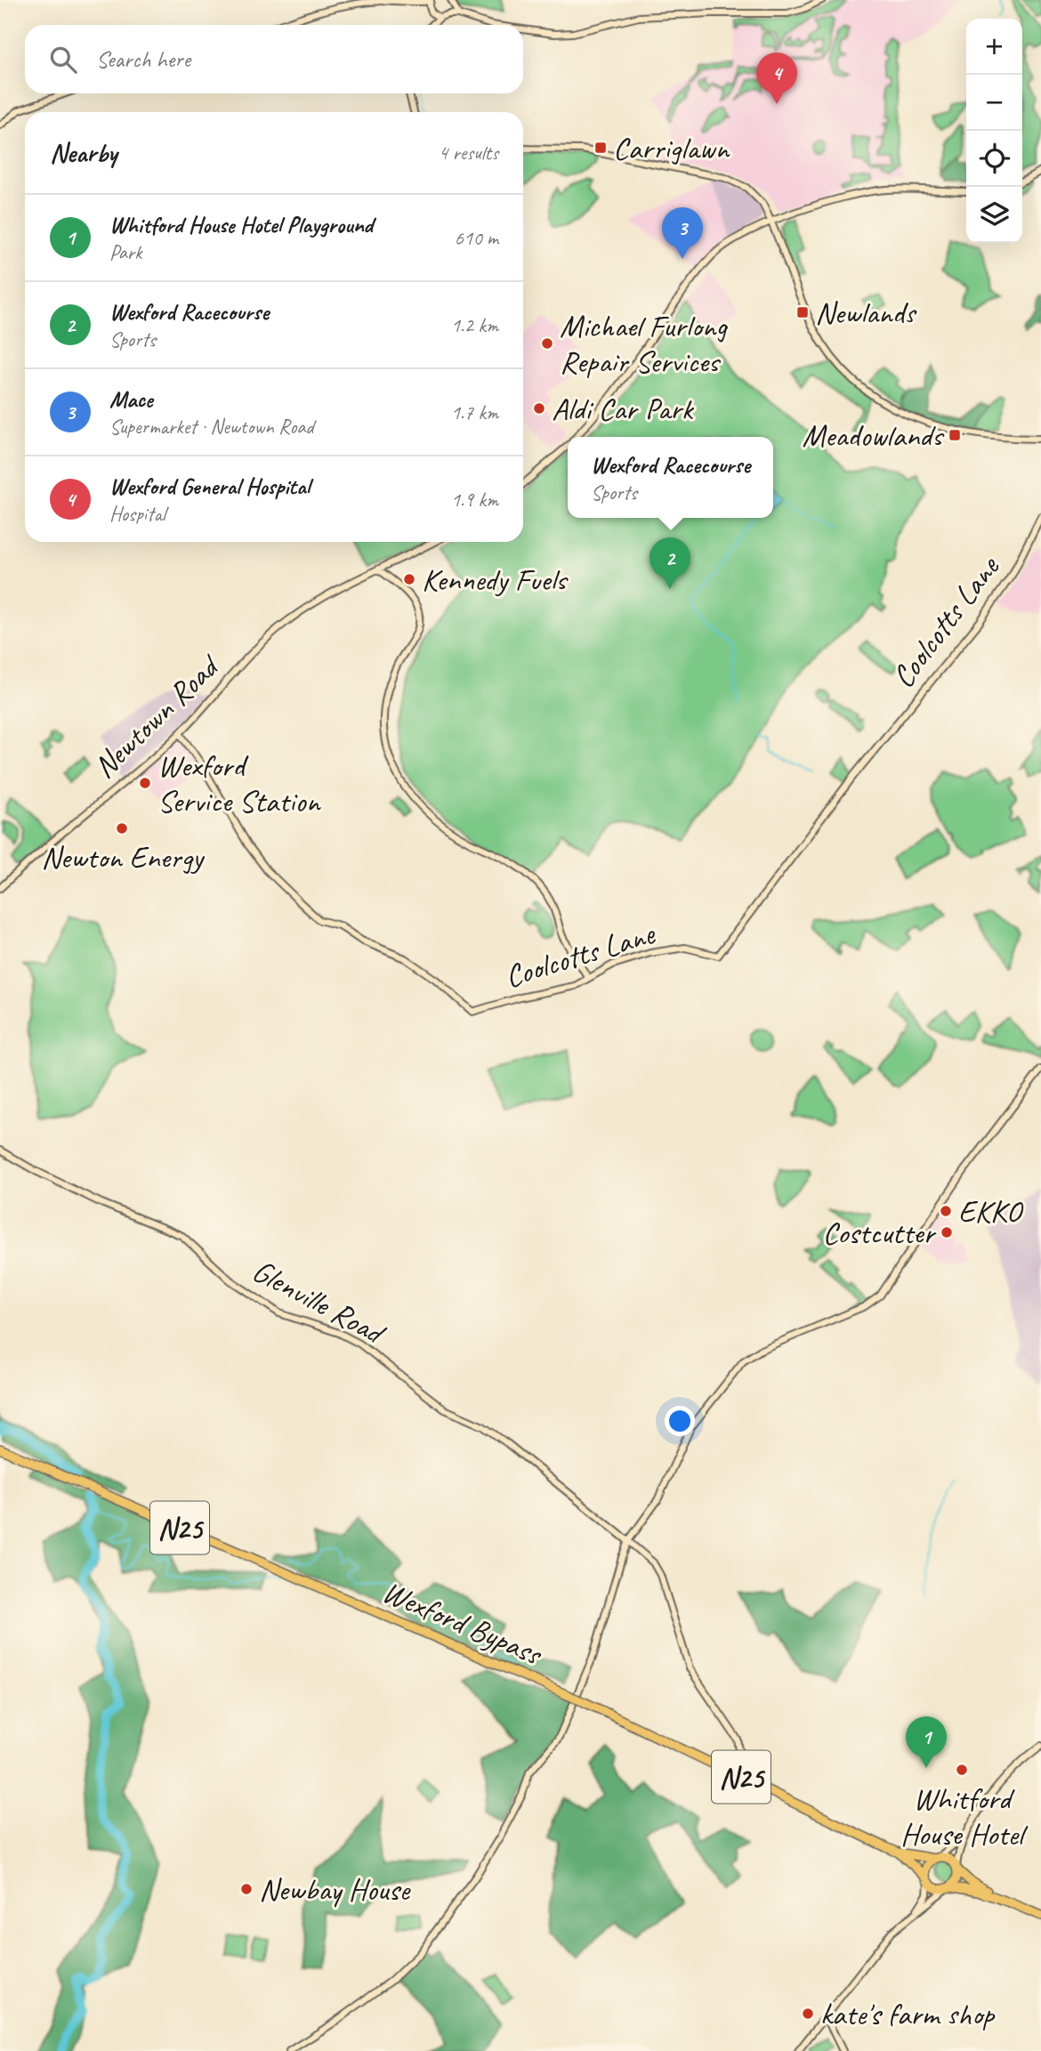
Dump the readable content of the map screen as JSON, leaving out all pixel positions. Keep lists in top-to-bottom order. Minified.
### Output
{"streets":{"highway":["N25","Wexford Bypass"],"street":["Coolcotts Lane","Newtown Road","Glenville Road"]},"crossings":[["Coolcotts Lane","Newtown Road"],["Glenville Road","Wexford Bypass"],["N25","Wexford Bypass"]],"places":{"transit":["Carriglawn","Newlands","Meadowlands"],"other":["Michael Furlong Repair Services","Aldi Car Park","Kennedy Fuels","Wexford Service Station","Newton Energy","EKKO","Costcutter","Whitford House Hotel","Newbay House","kate's farm shop"]},"page":{"map_buttons":["+","−"],"search":"Search here","pins":["4","3","2","1"],"heading":["Nearby","4 results"],"list":[{"mark":"1","name":"Whitford House Hotel Playground","note":"Park","value":"610 m"},{"mark":"2","name":"Wexford Racecourse","note":"Sports","value":"1.2 km"},{"mark":"3","name":"Mace","note":"Supermarket · Newtown Road","value":"1.7 km"},{"mark":"4","name":"Wexford General Hospital","note":"Hospital","value":"1.9 km"}],"popup":["Wexford Racecourse","Sports"]}}
